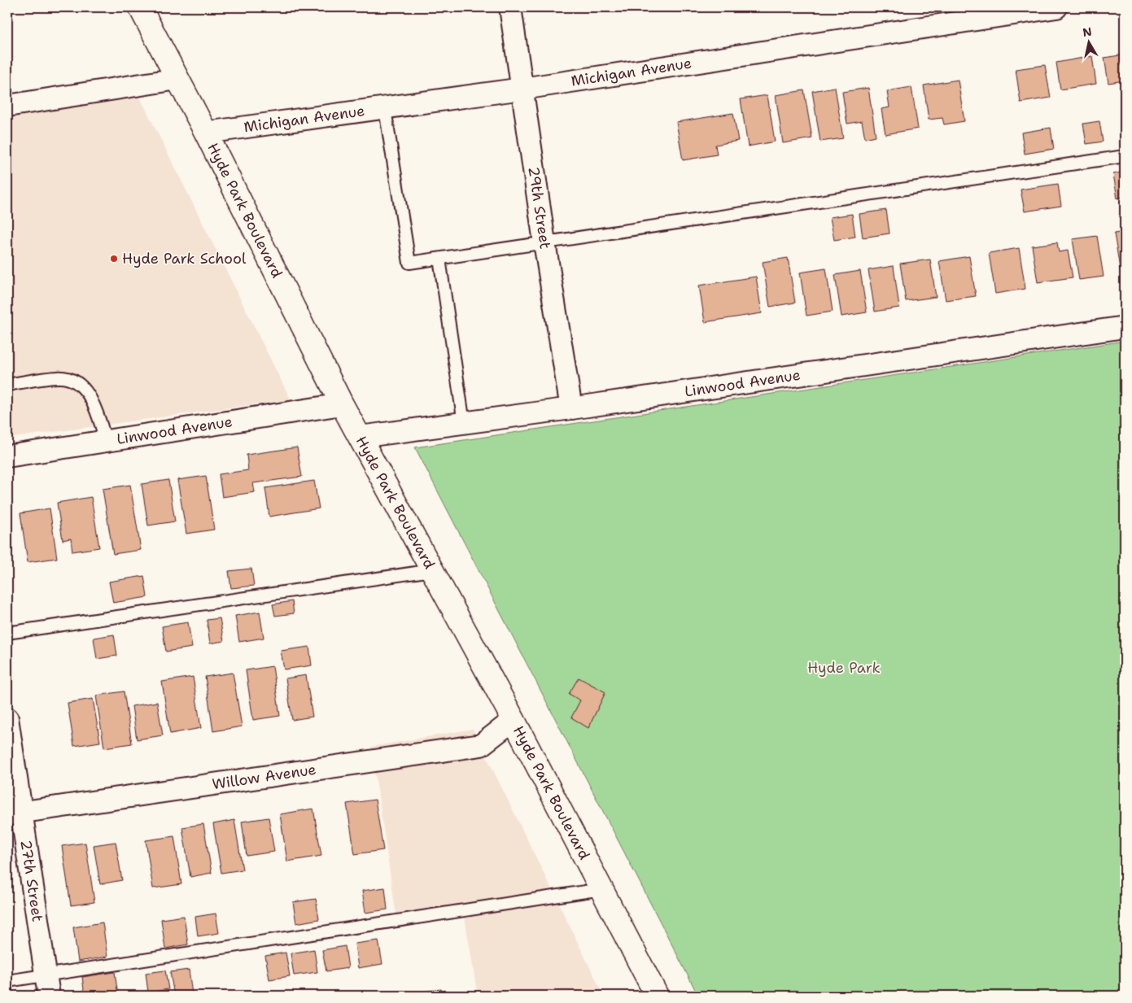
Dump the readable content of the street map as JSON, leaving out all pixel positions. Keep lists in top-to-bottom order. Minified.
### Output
{"streets":{"main road":["Hyde Park Boulevard"],"street":["Michigan Avenue","29th Street","Linwood Avenue","Willow Avenue","27th Street"]},"crossings":[["Michigan Avenue","29th Street"],["Michigan Avenue","Hyde Park Boulevard"],["29th Street","Linwood Avenue"],["Hyde Park Boulevard","Linwood Avenue"],["Hyde Park Boulevard","Willow Avenue"],["Willow Avenue","27th Street"]],"parks":["Hyde Park"],"places":["Hyde Park School"],"north":"top"}
